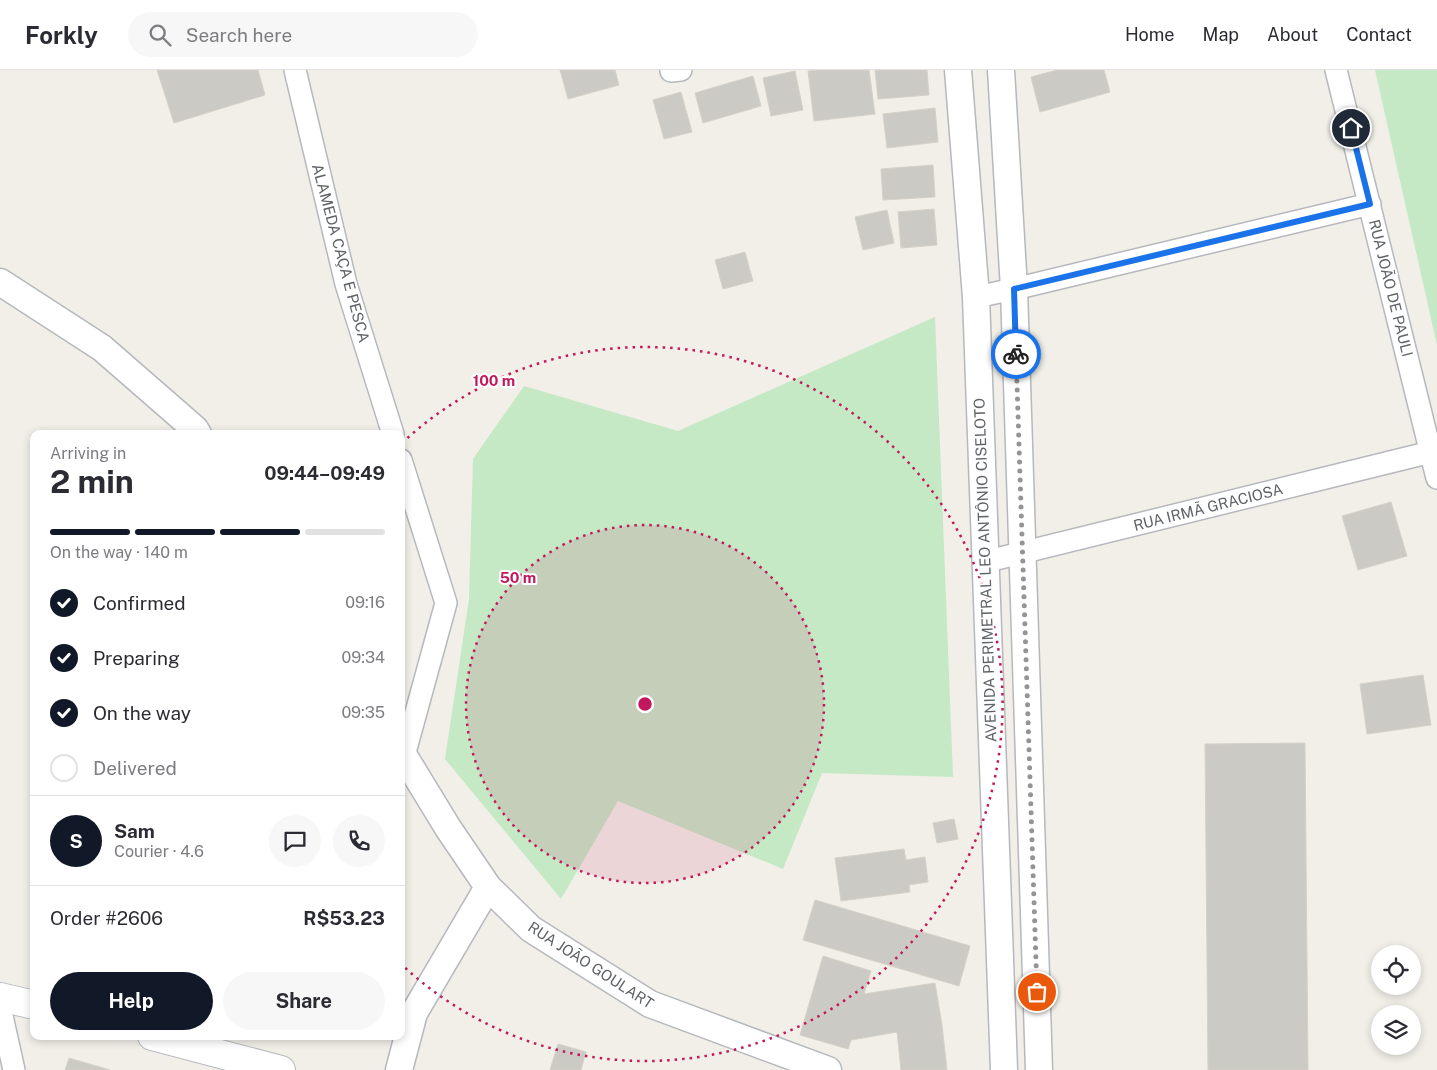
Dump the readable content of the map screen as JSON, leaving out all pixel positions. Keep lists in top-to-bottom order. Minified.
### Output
{"streets":{"street":["ALAMEDA CAÇA E PESCA","RUA JOÃO DE PAULI","RUA IRMÃ GRACIOSA","AVENIDA PERIMETRAL LEO ANTÔNIO CISELOTO","RUA JOÃO GOULART"]},"crossings":[["RUA JOÃO DE PAULI","RUA IRMÃ GRACIOSA"],["RUA IRMÃ GRACIOSA","AVENIDA PERIMETRAL LEO ANTÔNIO CISELOTO"]],"page":{"header":"Forkly","search":"Search here","nav":["Home","Map","About","Contact"],"heading":["2 min","Arriving in","09:44–09:49"],"panel":["Sam","Courier · 4.6","Order #2606","R$53.23"],"bar":"On the way · 140 m","list":[["Confirmed","09:16"],["Preparing","09:34"],["On the way","09:35"],"Delivered"],"round":"S","buttons":["Help","Share"]},"rings":["100 m","50 m"]}
